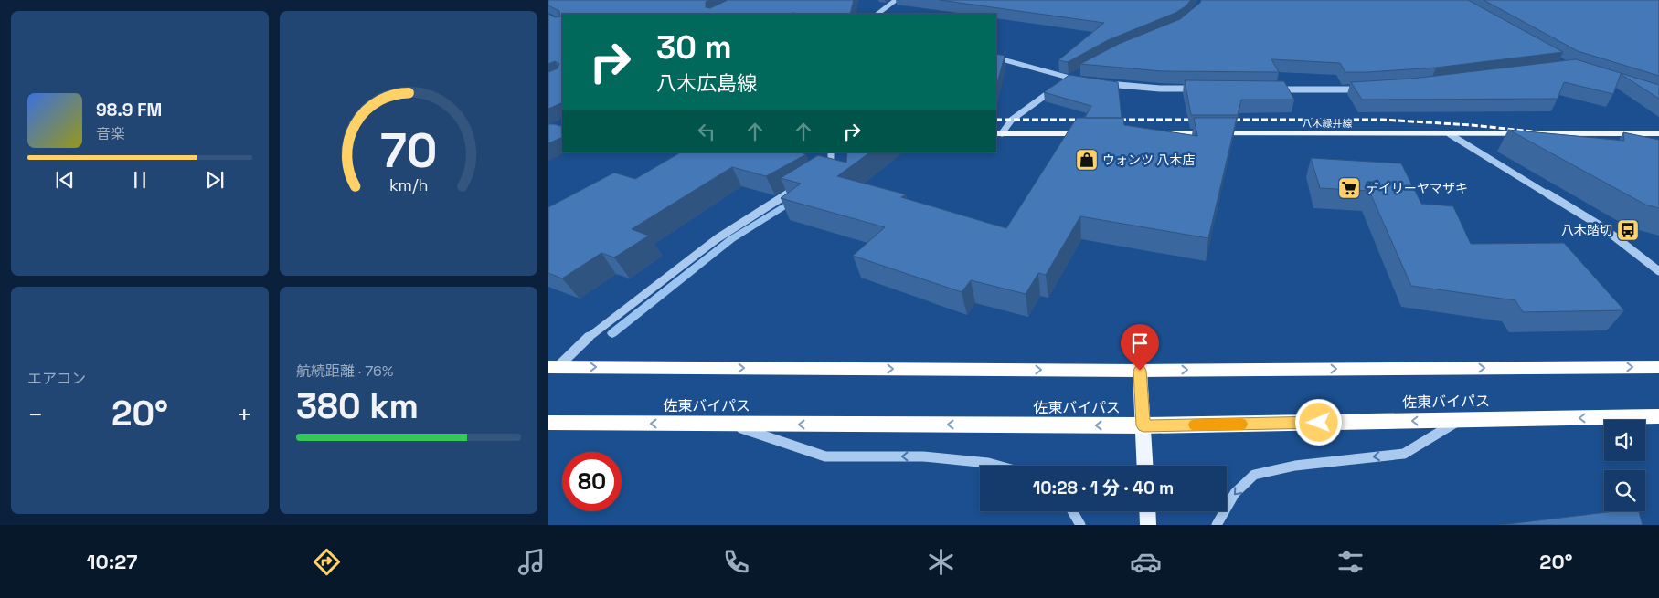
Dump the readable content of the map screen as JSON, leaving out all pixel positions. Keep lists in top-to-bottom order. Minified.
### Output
{"streets":{"highway":["佐東バイパス"],"main road":["八木緑井線"]},"places":{"shop":["ウォンツ 八木店"],"supermarket":["デイリーヤマザキ"],"bus stop":["八木踏切"]},"page":{"turn":["30 m","八木広島線"],"song":["98.9 FM","音楽"],"tile":["エアコン",["航続距離 · 76%","380 km"]],"heat":["−","20°","+"],"limit":"80","trip":"10:28 · 1 分 · 40 m","tabs":["10:27","20°"],"gauge":["70","km/h"]}}
